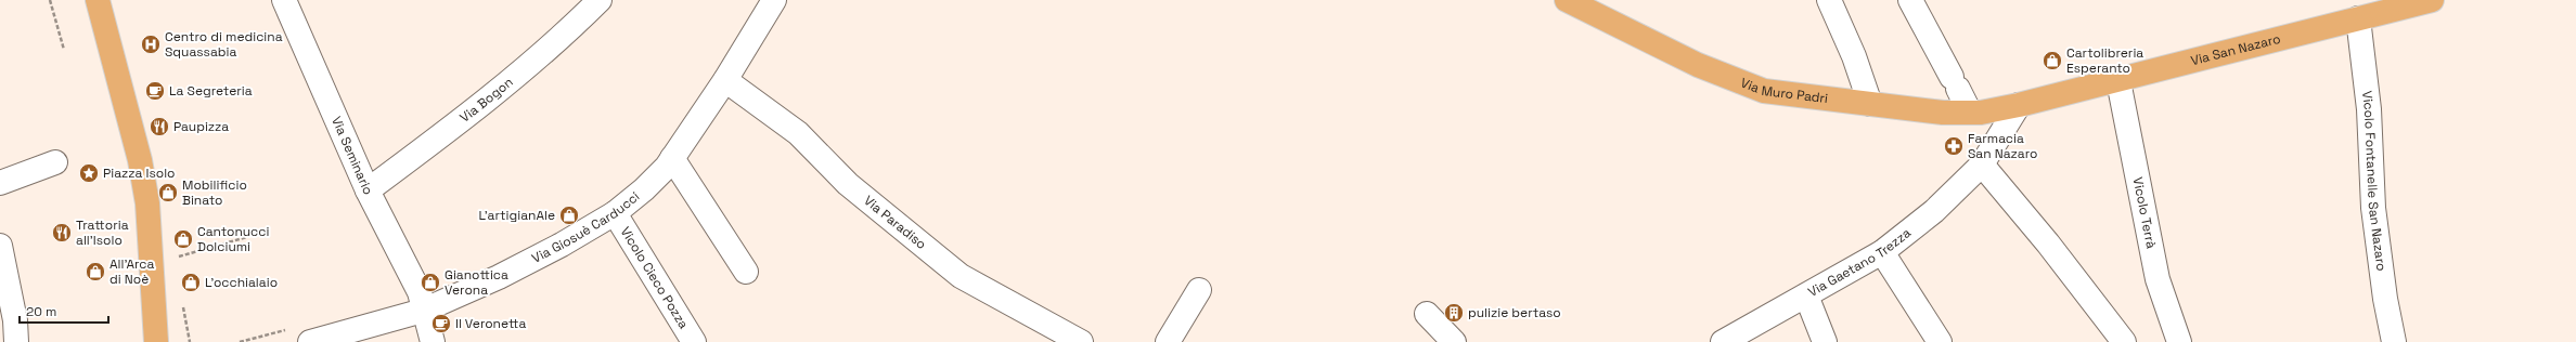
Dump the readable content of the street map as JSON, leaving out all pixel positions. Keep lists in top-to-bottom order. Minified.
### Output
{"streets":{"main road":["Via San Nazaro","Via Muro Padri"],"street":["Via Bogon","Via Seminario","Vicolo Fontanelle San Nazaro","Vicolo Terrà","Via Paradiso","Via Giosuè Carducci","Via Gaetano Trezza","Vicolo Cieco Pozza"]},"crossings":[["Via San Nazaro","Via Muro Padri"],["Via San Nazaro","Vicolo Fontanelle San Nazaro"],["Via San Nazaro","Vicolo Terrà"],["Via San Nazaro","Via Gaetano Trezza"],["Via Muro Padri","Via Gaetano Trezza"],["Via Bogon","Via Seminario"],["Via Seminario","Via Giosuè Carducci"],["Via Paradiso","Via Giosuè Carducci"],["Via Giosuè Carducci","Vicolo Cieco Pozza"]],"places":{"hospital":["Centro di medicina Squassabia"],"shop":["Cartolibreria Esperanto","Mobilificio Binato","L'artigianAle","Cantonucci Dolciumi","All'Arca di Noè","L'occhialaio","Gianottica Verona"],"cafe":["La Segreteria","Il Veronetta"],"restaurant":["Paupizza","Trattoria all'Isolo"],"pharmacy":["Farmacia San Nazaro"],"place":["Piazza Isolo"],"building":["pulizie bertaso"]},"scale_bar":"20 m"}
